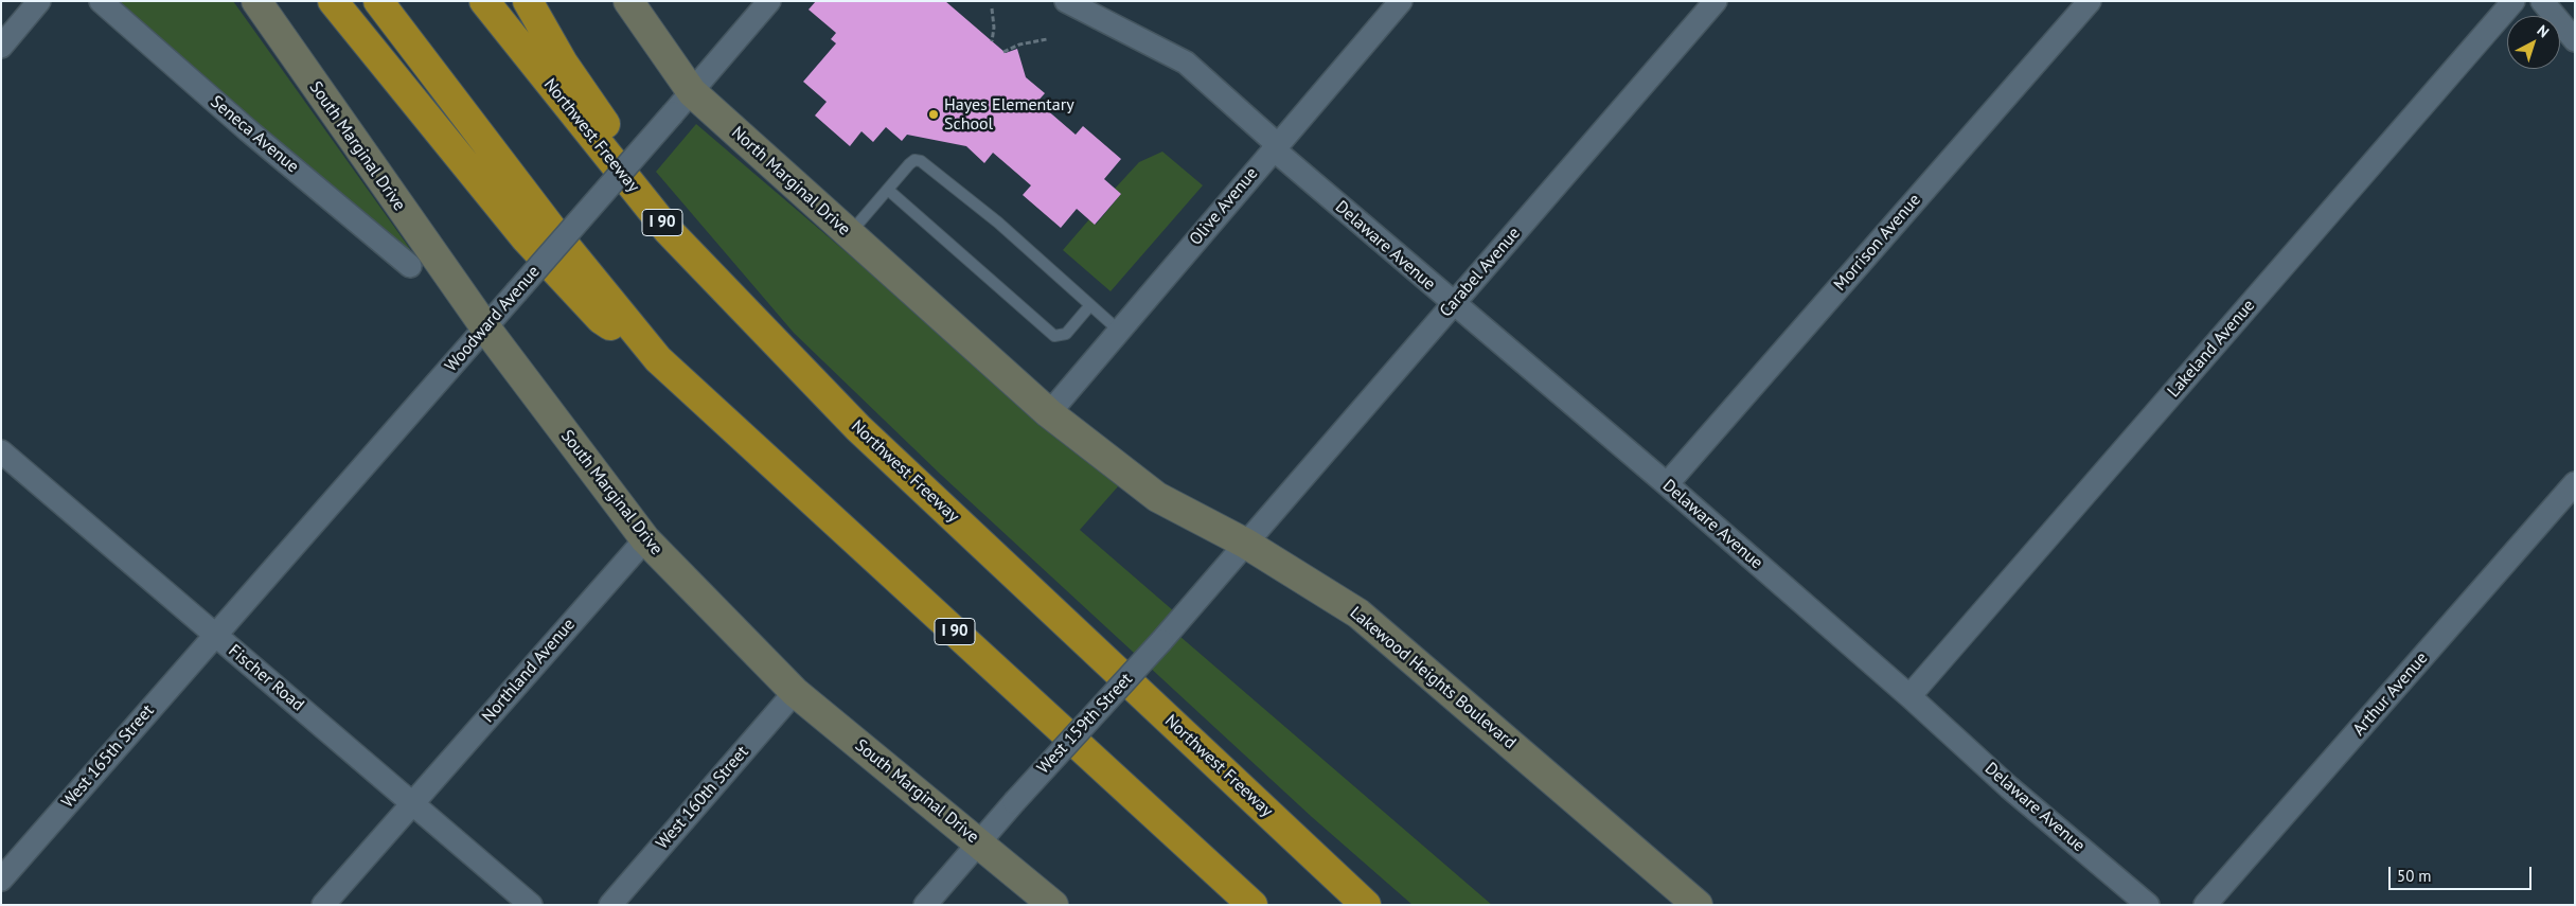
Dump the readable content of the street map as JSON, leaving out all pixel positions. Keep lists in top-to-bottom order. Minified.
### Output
{"streets":{"highway":["Northwest Freeway","I 90"],"main road":["South Marginal Drive","North Marginal Drive","Lakewood Heights Boulevard"],"street":["Seneca Avenue","Olive Avenue","Morrison Avenue","Delaware Avenue","Carabel Avenue","Woodward Avenue","Lakeland Avenue","Northland Avenue","Fischer Road","Arthur Avenue","West 159th Street","West 165th Street","West 160th Street"]},"crossings":[["South Marginal Drive","Woodward Avenue"],["South Marginal Drive","Northland Avenue"],["South Marginal Drive","West 159th Street"],["South Marginal Drive","West 160th Street"],["North Marginal Drive","Woodward Avenue"],["North Marginal Drive","Lakewood Heights Boulevard"],["Olive Avenue","Delaware Avenue"],["Olive Avenue","Lakewood Heights Boulevard"],["Morrison Avenue","Delaware Avenue"],["Delaware Avenue","Carabel Avenue"],["Delaware Avenue","Lakeland Avenue"],["Carabel Avenue","Lakewood Heights Boulevard"],["Carabel Avenue","West 159th Street"],["Woodward Avenue","Fischer Road"],["Woodward Avenue","West 165th Street"],["Northland Avenue","Fischer Road"],["Fischer Road","West 165th Street"],["Lakewood Heights Boulevard","West 159th Street"]],"places":["Hayes Elementary School"],"scale_bar":"50 m","north":"top right"}
